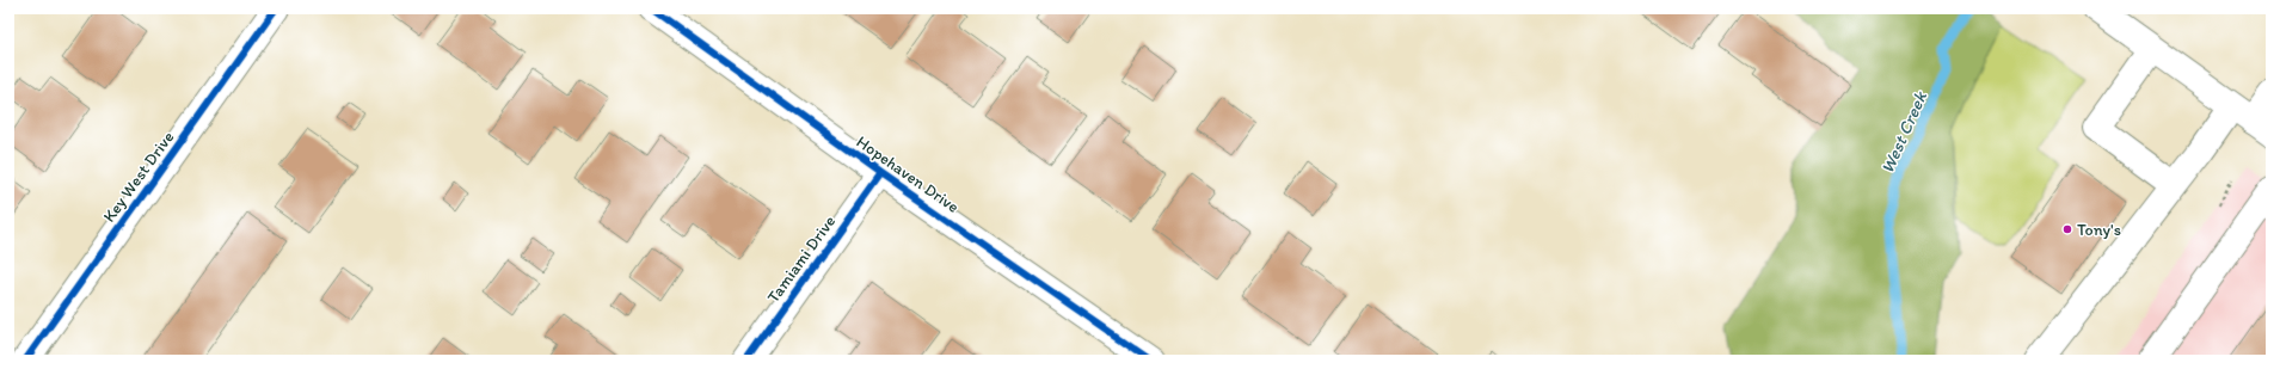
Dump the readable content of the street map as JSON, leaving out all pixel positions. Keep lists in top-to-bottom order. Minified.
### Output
{"streets":{"street":["Hopehaven Drive","Key West Drive","Tamiami Drive"]},"crossings":[["Hopehaven Drive","Tamiami Drive"]],"water":["West Creek"],"places":["Tony's"]}
